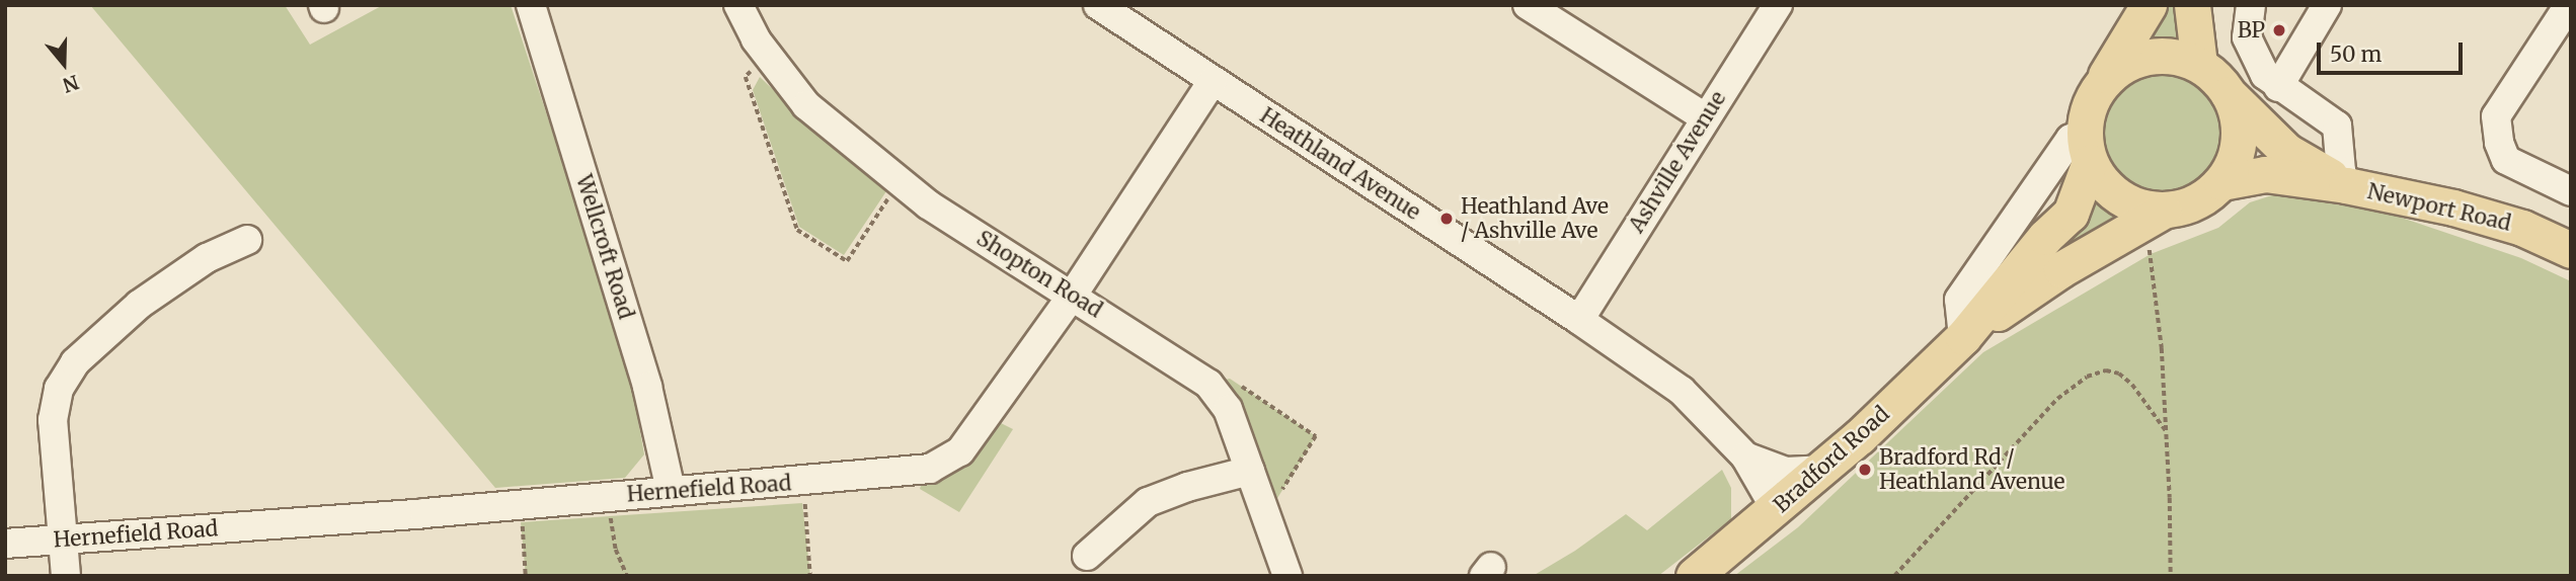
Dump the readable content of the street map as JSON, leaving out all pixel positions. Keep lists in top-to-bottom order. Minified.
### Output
{"streets":{"main road":["Newport Road","Bradford Road"],"street":["Ashville Avenue","Heathland Avenue","Wellcroft Road","Shopton Road","Hernefield Road"]},"crossings":[["Ashville Avenue","Heathland Avenue"],["Heathland Avenue","Bradford Road"],["Heathland Avenue","Hernefield Road"],["Newport Road","Bradford Road"],["Wellcroft Road","Hernefield Road"],["Shopton Road","Hernefield Road"]],"places":["BP","Heathland Ave / Ashville Ave","Bradford Rd / Heathland Avenue"],"scale_bar":"50 m","north":"bottom"}
